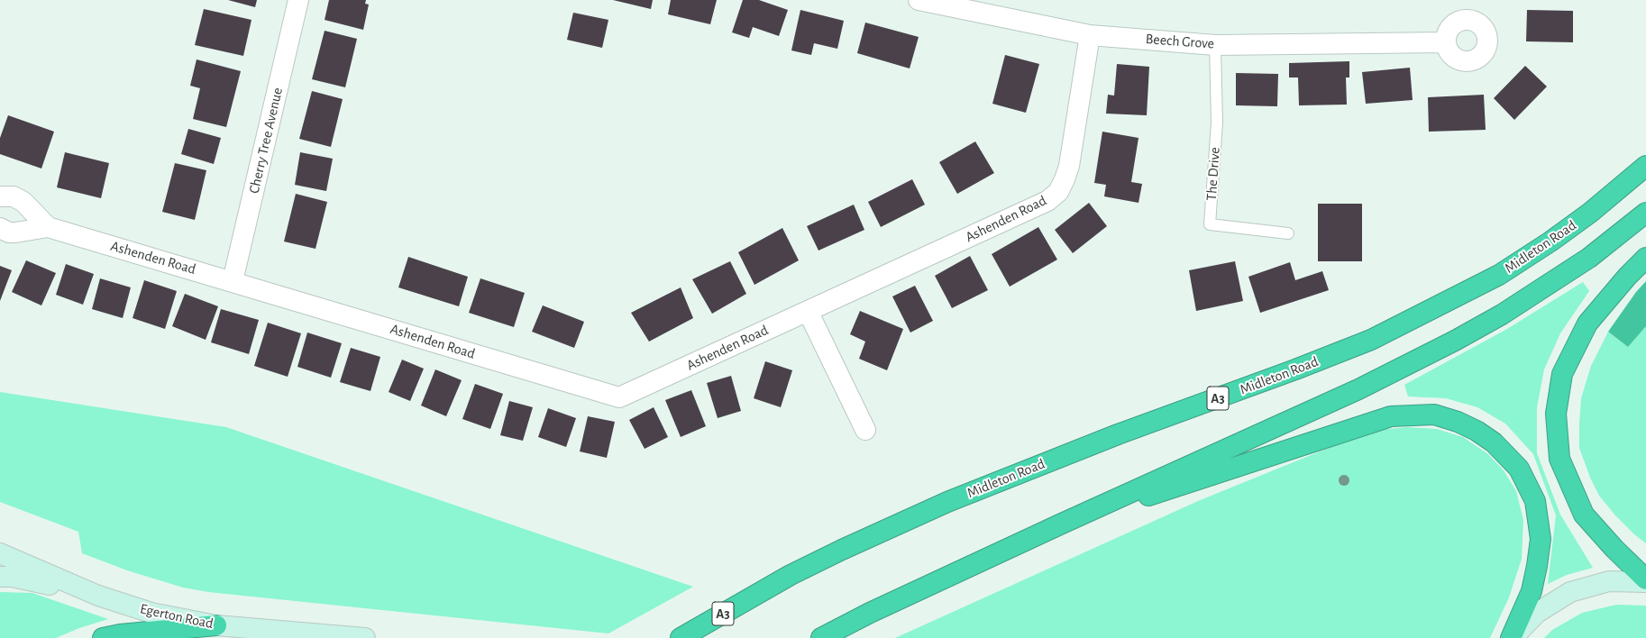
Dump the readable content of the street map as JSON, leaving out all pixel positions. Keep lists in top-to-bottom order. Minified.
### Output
{"streets":{"highway":["Midleton Road","A3"],"street":["Beech Grove","Cherry Tree Avenue","Ashenden Road","Egerton Road"],"lane":["The Drive"]},"crossings":[["Beech Grove","The Drive"],["Beech Grove","Ashenden Road"],["Cherry Tree Avenue","Ashenden Road"]]}
